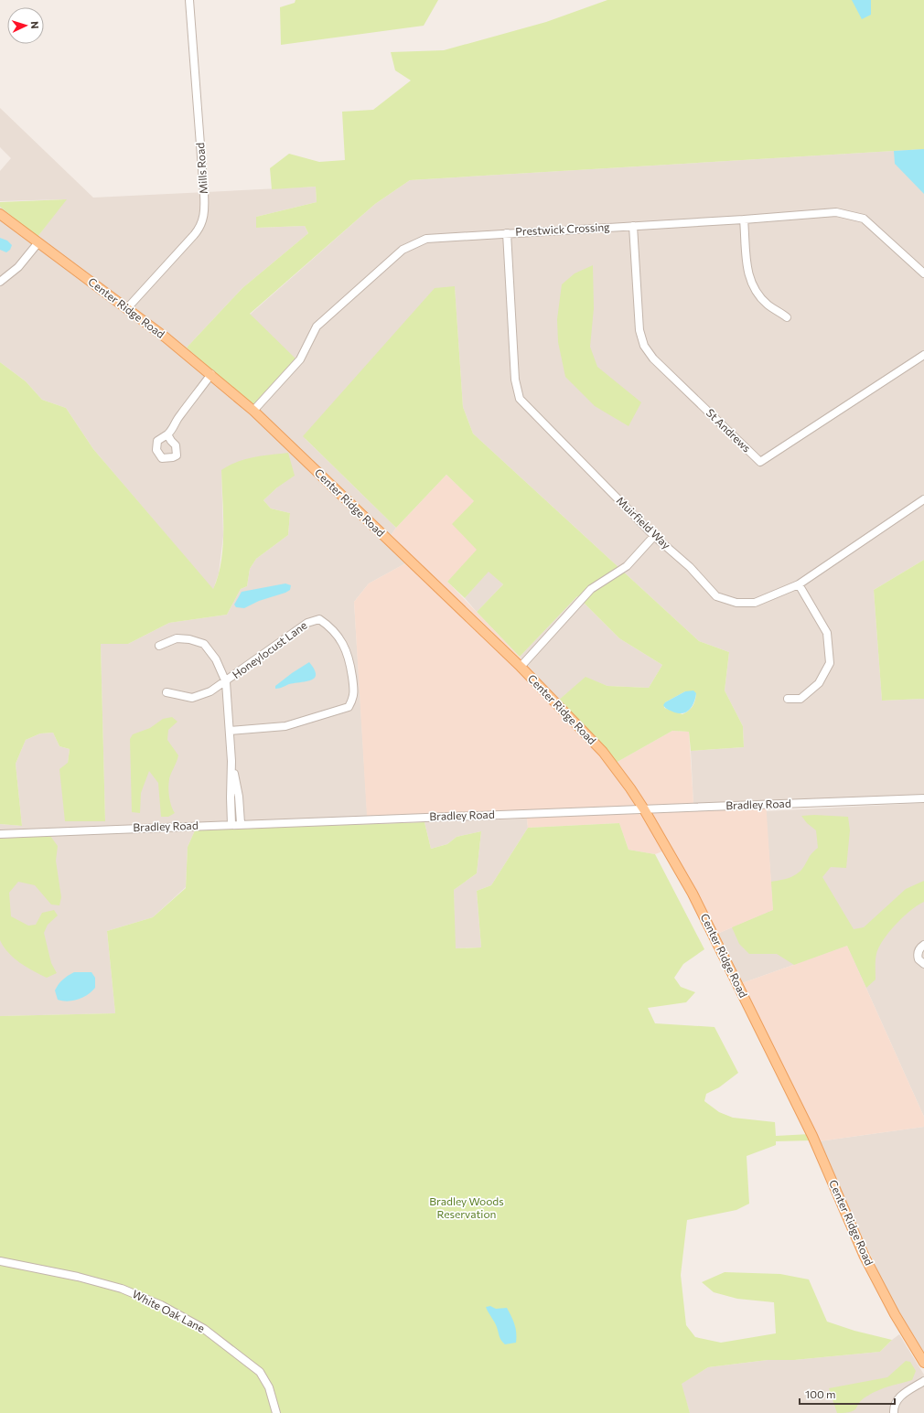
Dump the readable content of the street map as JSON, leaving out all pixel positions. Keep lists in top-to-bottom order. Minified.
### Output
{"streets":{"main road":["Center Ridge Road"],"street":["Mills Road","Prestwick Crossing","St Andrews","Muirfield Way","Honeylocust Lane","Bradley Road","White Oak Lane"]},"crossings":[["Mills Road","Center Ridge Road"],["Prestwick Crossing","Center Ridge Road"],["Prestwick Crossing","St Andrews"],["Prestwick Crossing","Muirfield Way"],["Center Ridge Road","Bradley Road"]],"parks":["Bradley Woods Reservation"],"scale_bar":"100 m","north":"right"}
